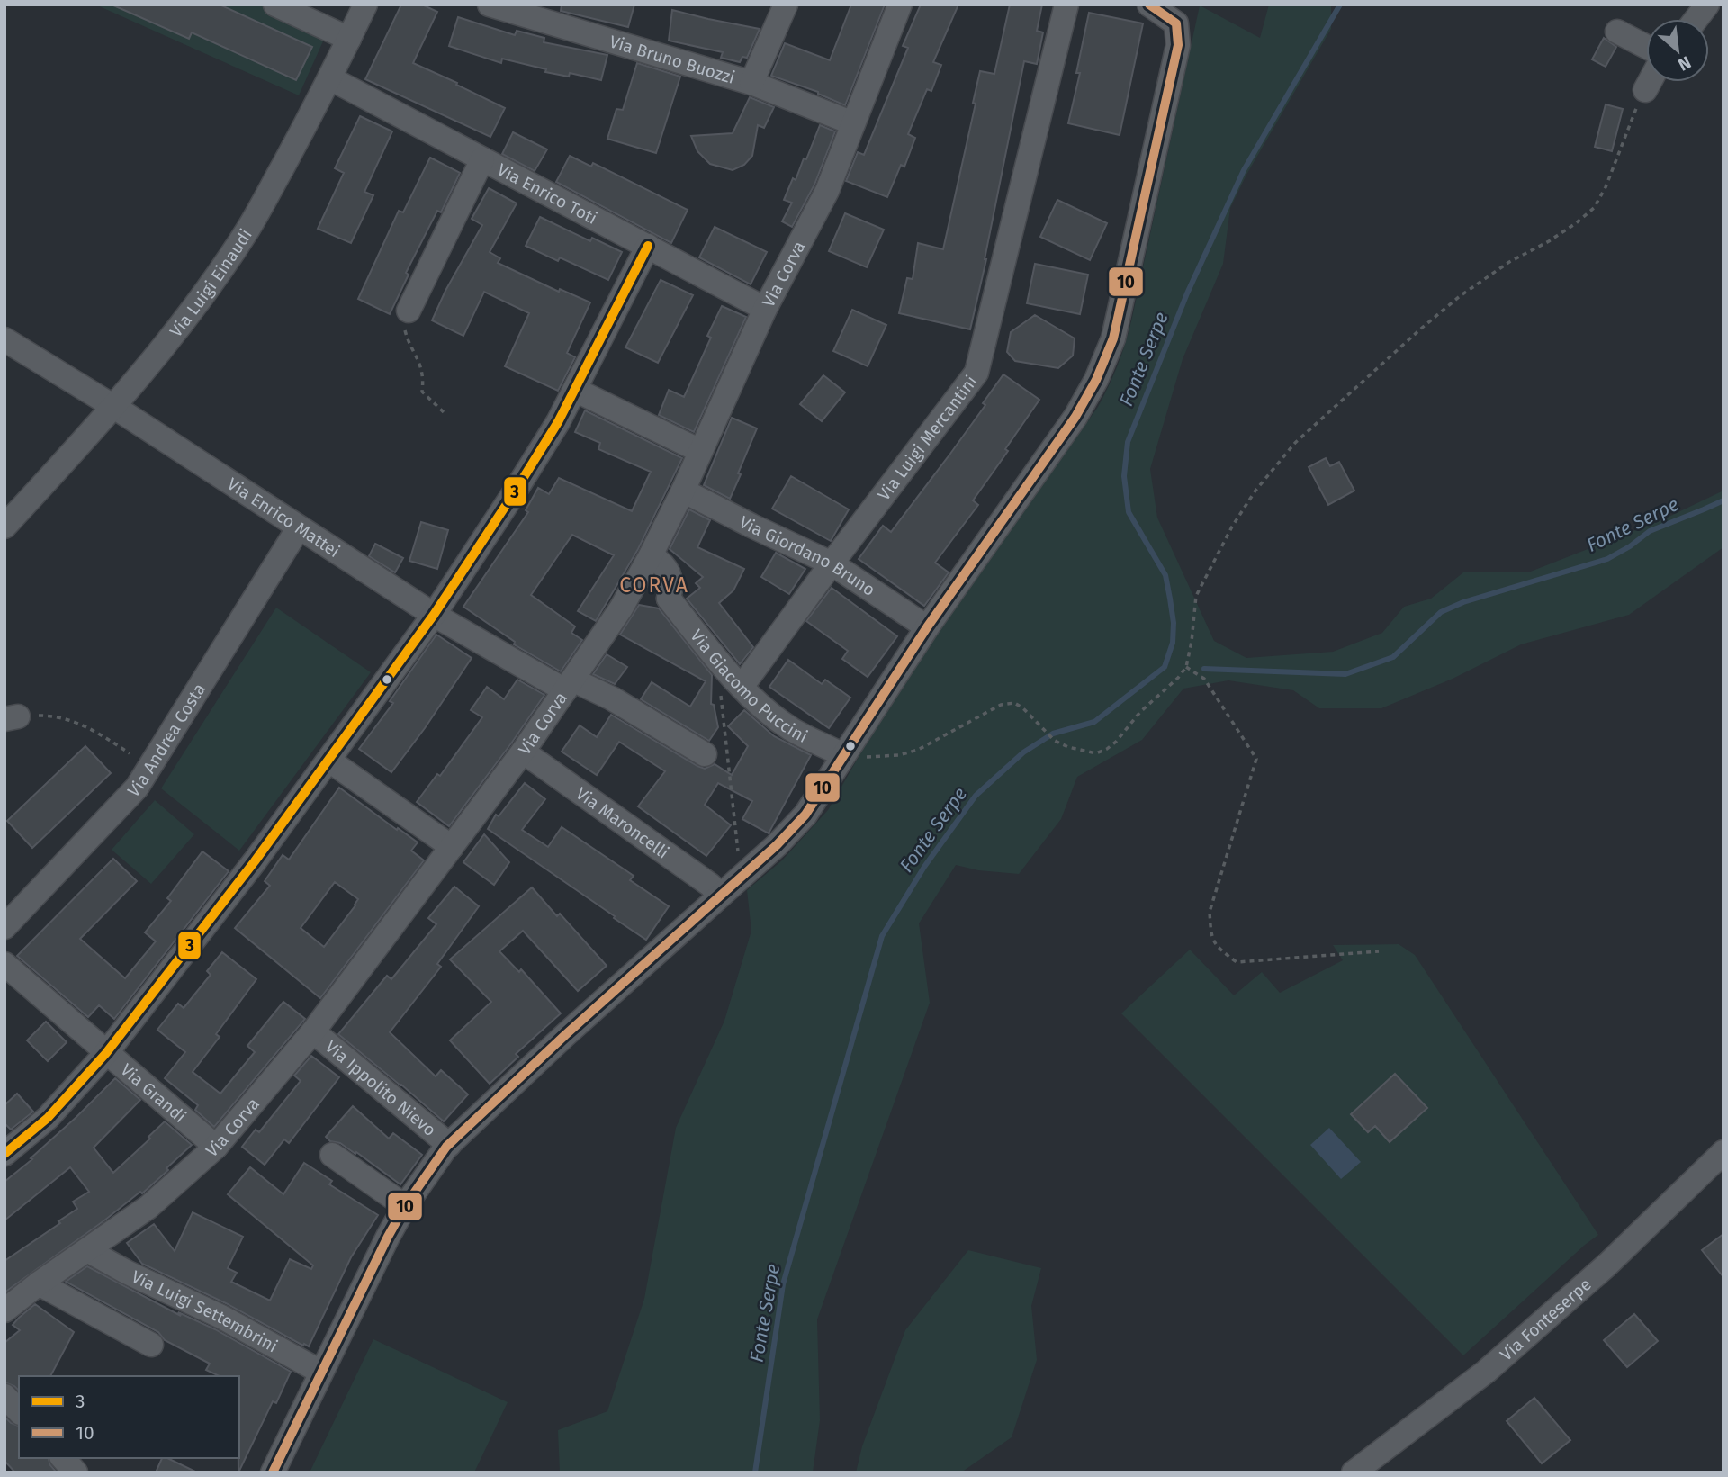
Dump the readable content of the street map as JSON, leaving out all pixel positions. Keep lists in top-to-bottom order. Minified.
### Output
{"streets":{"street":["Via Bruno Buozzi","Via Enrico Toti","Via Corva","Via Luigi Einaudi","Via Luigi Mercantini","Via Enrico Mattei","Via Giordano Bruno","Via Giacomo Puccini","Via Andrea Costa","Via Maroncelli","Via Ippolito Nievo","Via Grandi","Via Luigi Settembrini","Via Fonteserpe"]},"crossings":[["Via Bruno Buozzi","Via Corva"],["Via Enrico Toti","Via Corva"],["Via Enrico Toti","Via Luigi Einaudi"],["Via Corva","Via Enrico Mattei"],["Via Corva","Via Giordano Bruno"],["Via Corva","Via Maroncelli"],["Via Corva","Via Ippolito Nievo"],["Via Corva","Via Grandi"],["Via Corva","Via Luigi Settembrini"],["Via Luigi Einaudi","Via Enrico Mattei"],["Via Luigi Mercantini","Via Giordano Bruno"],["Via Luigi Mercantini","Via Giacomo Puccini"],["Via Enrico Mattei","Via Andrea Costa"]],"districts":["CORVA"],"water":["Fonte Serpe"],"lines":["transit line 10","transit line 3"],"legend":["3","10"],"north":"bottom right"}
